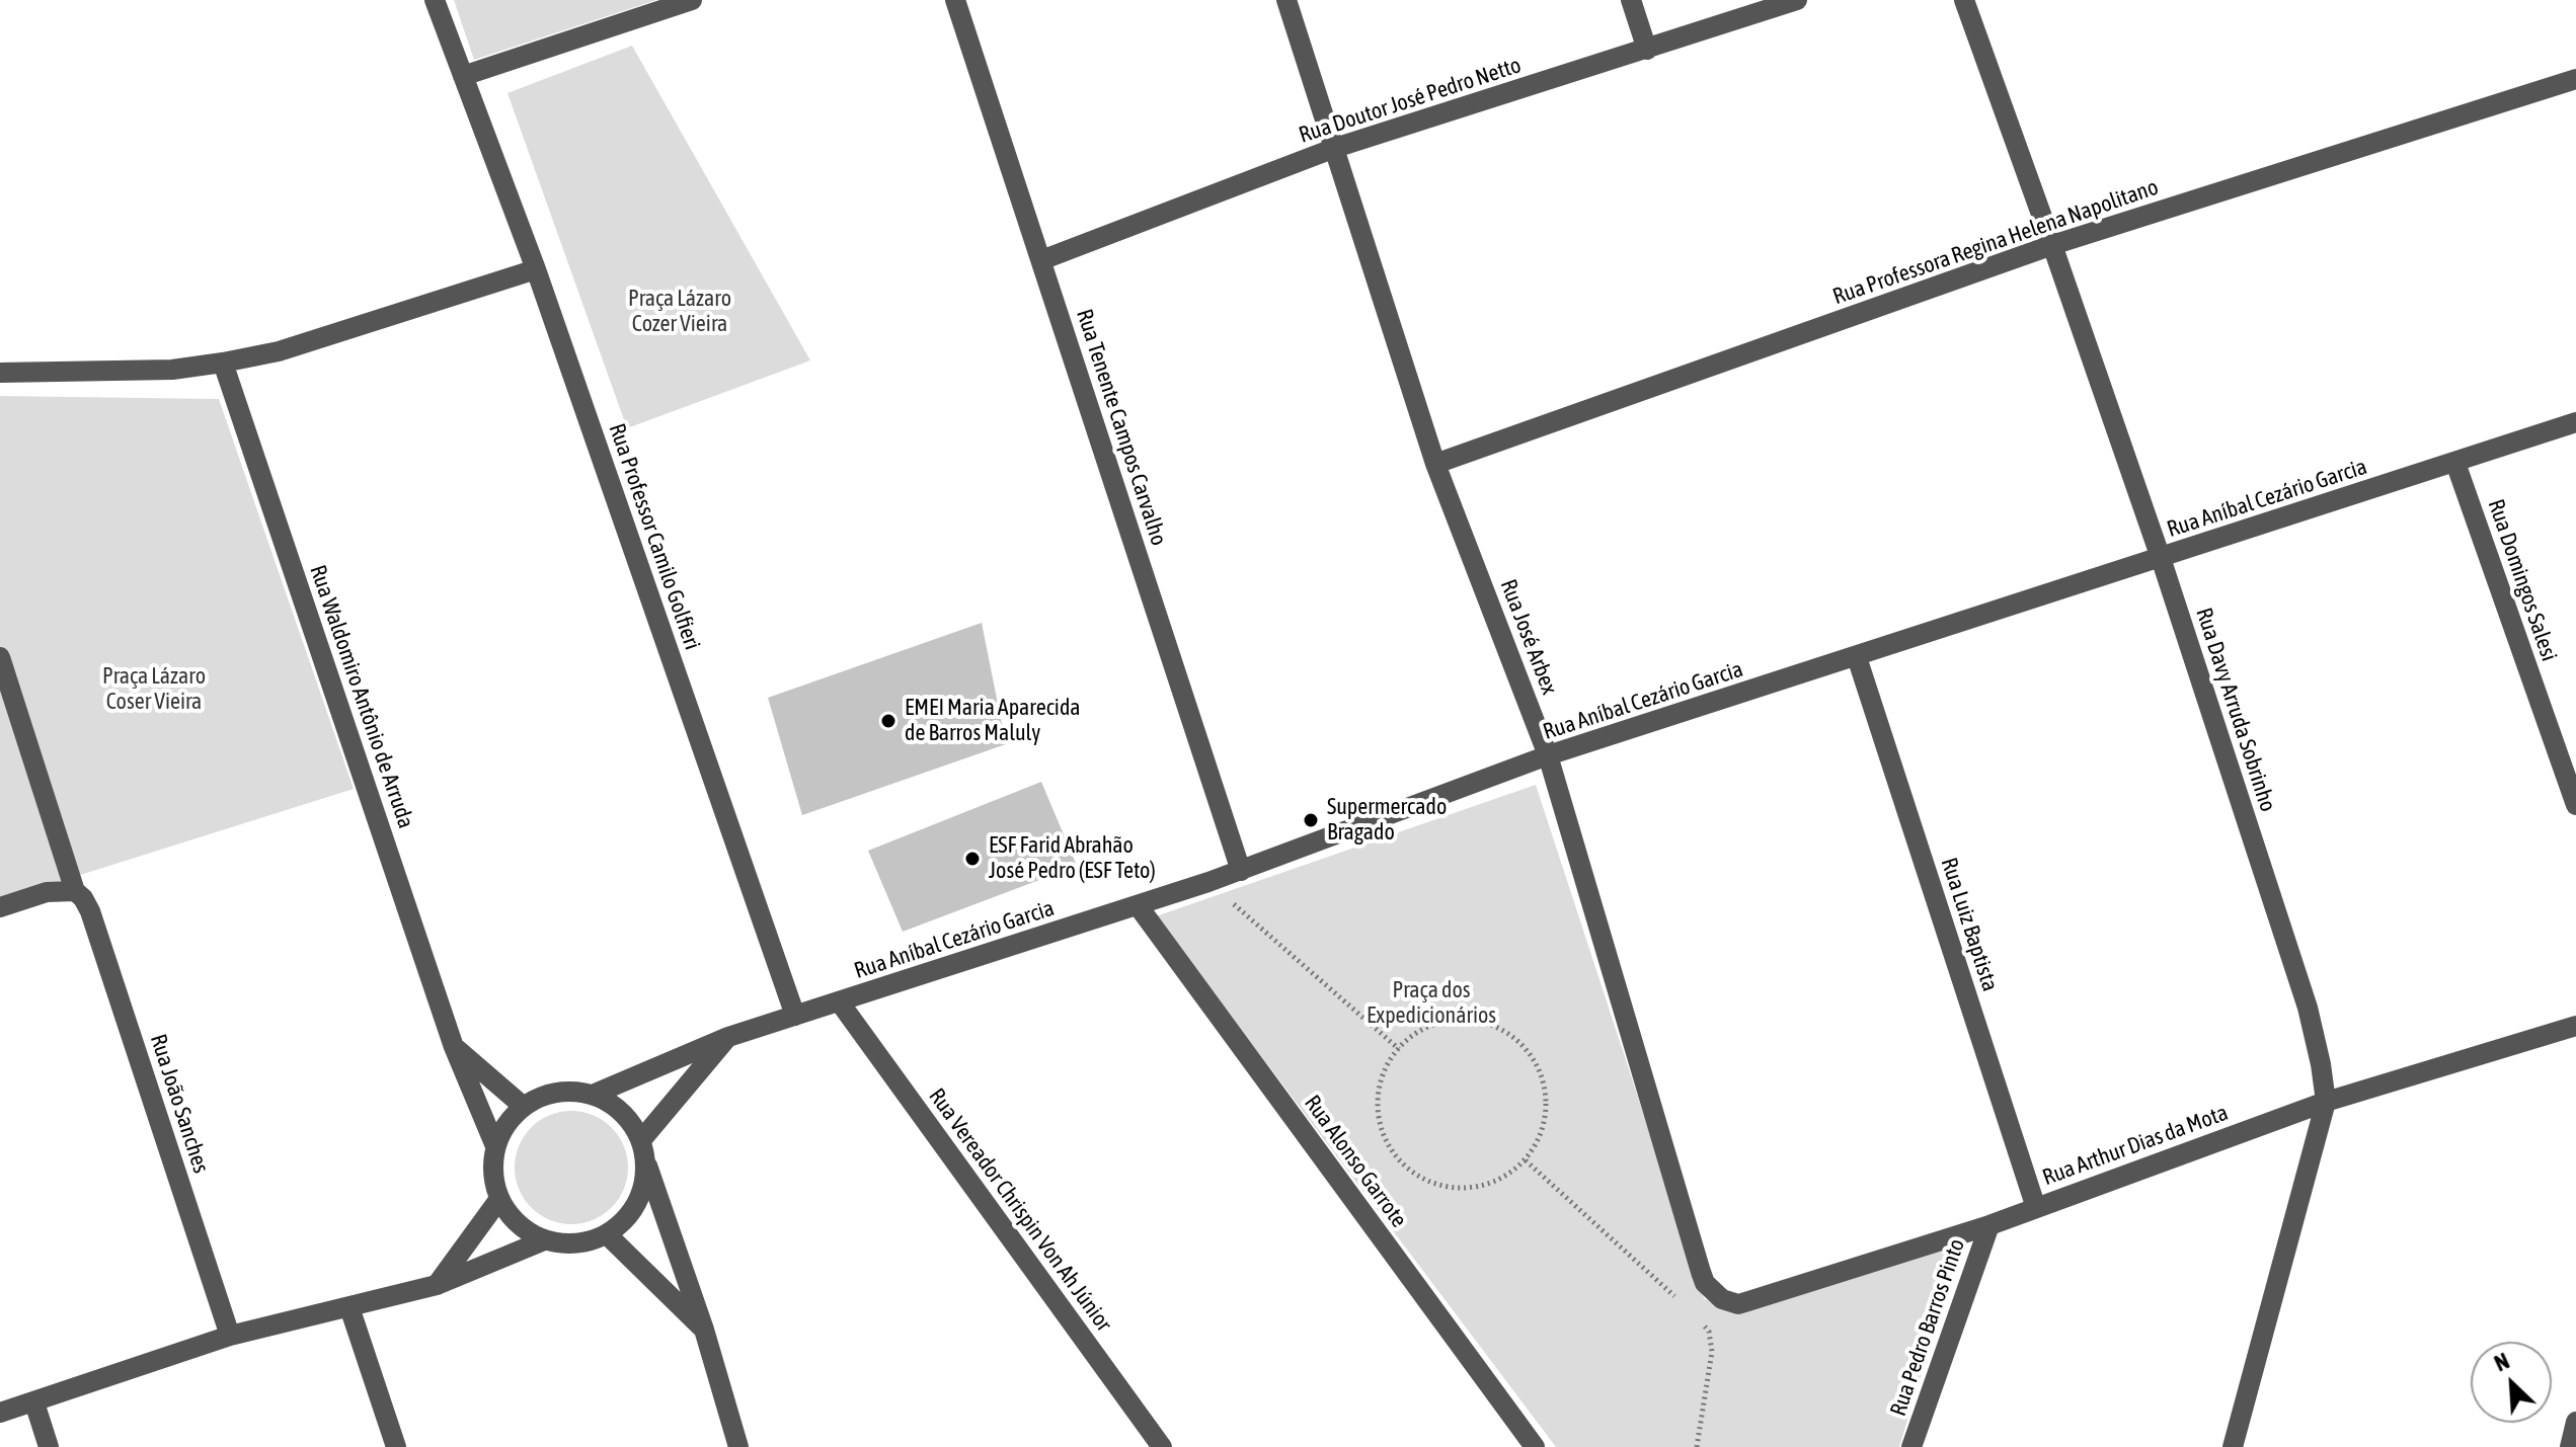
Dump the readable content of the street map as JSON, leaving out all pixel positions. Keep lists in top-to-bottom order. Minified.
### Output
{"streets":{"street":["Rua Doutor José Pedro Netto","Rua Professora Regina Helena Napolitano","Rua Tenente Campos Carvalho","Rua Aníbal Cezário Garcia","Rua Professor Camilo Golfieri","Rua Domingos Salesi","Rua José Arbex","Rua Waldomiro Antônio de Arruda","Rua Davy Arruda Sobrinho","Rua Luiz Baptista","Rua João Sanches","Rua Arthur Dias da Mota","Rua Alonso Garrote","Rua Vereador Chrispin Von Ah Júnior","Rua Pedro Barros Pinto"]},"crossings":[["Rua Doutor José Pedro Netto","Rua Tenente Campos Carvalho"],["Rua Doutor José Pedro Netto","Rua José Arbex"],["Rua Professora Regina Helena Napolitano","Rua José Arbex"],["Rua Professora Regina Helena Napolitano","Rua Davy Arruda Sobrinho"],["Rua Tenente Campos Carvalho","Rua Aníbal Cezário Garcia"],["Rua Aníbal Cezário Garcia","Rua Professor Camilo Golfieri"],["Rua Aníbal Cezário Garcia","Rua Domingos Salesi"],["Rua Aníbal Cezário Garcia","Rua José Arbex"],["Rua Aníbal Cezário Garcia","Rua Waldomiro Antônio de Arruda"],["Rua Aníbal Cezário Garcia","Rua Davy Arruda Sobrinho"],["Rua Aníbal Cezário Garcia","Rua Luiz Baptista"],["Rua Aníbal Cezário Garcia","Rua Alonso Garrote"],["Rua Aníbal Cezário Garcia","Rua Vereador Chrispin Von Ah Júnior"],["Rua José Arbex","Rua Arthur Dias da Mota"],["Rua Davy Arruda Sobrinho","Rua Arthur Dias da Mota"],["Rua Luiz Baptista","Rua Arthur Dias da Mota"],["Rua Arthur Dias da Mota","Rua Pedro Barros Pinto"]],"parks":["Praça Lázaro Cozer Vieira","Praça Lázaro Coser Vieira","Praça dos Expedicionários"],"places":["EMEI Maria Aparecida de Barros Maluly","Supermercado Bragado","ESF Farid Abrahão José Pedro (ESF Teto)"],"north":"top left"}
